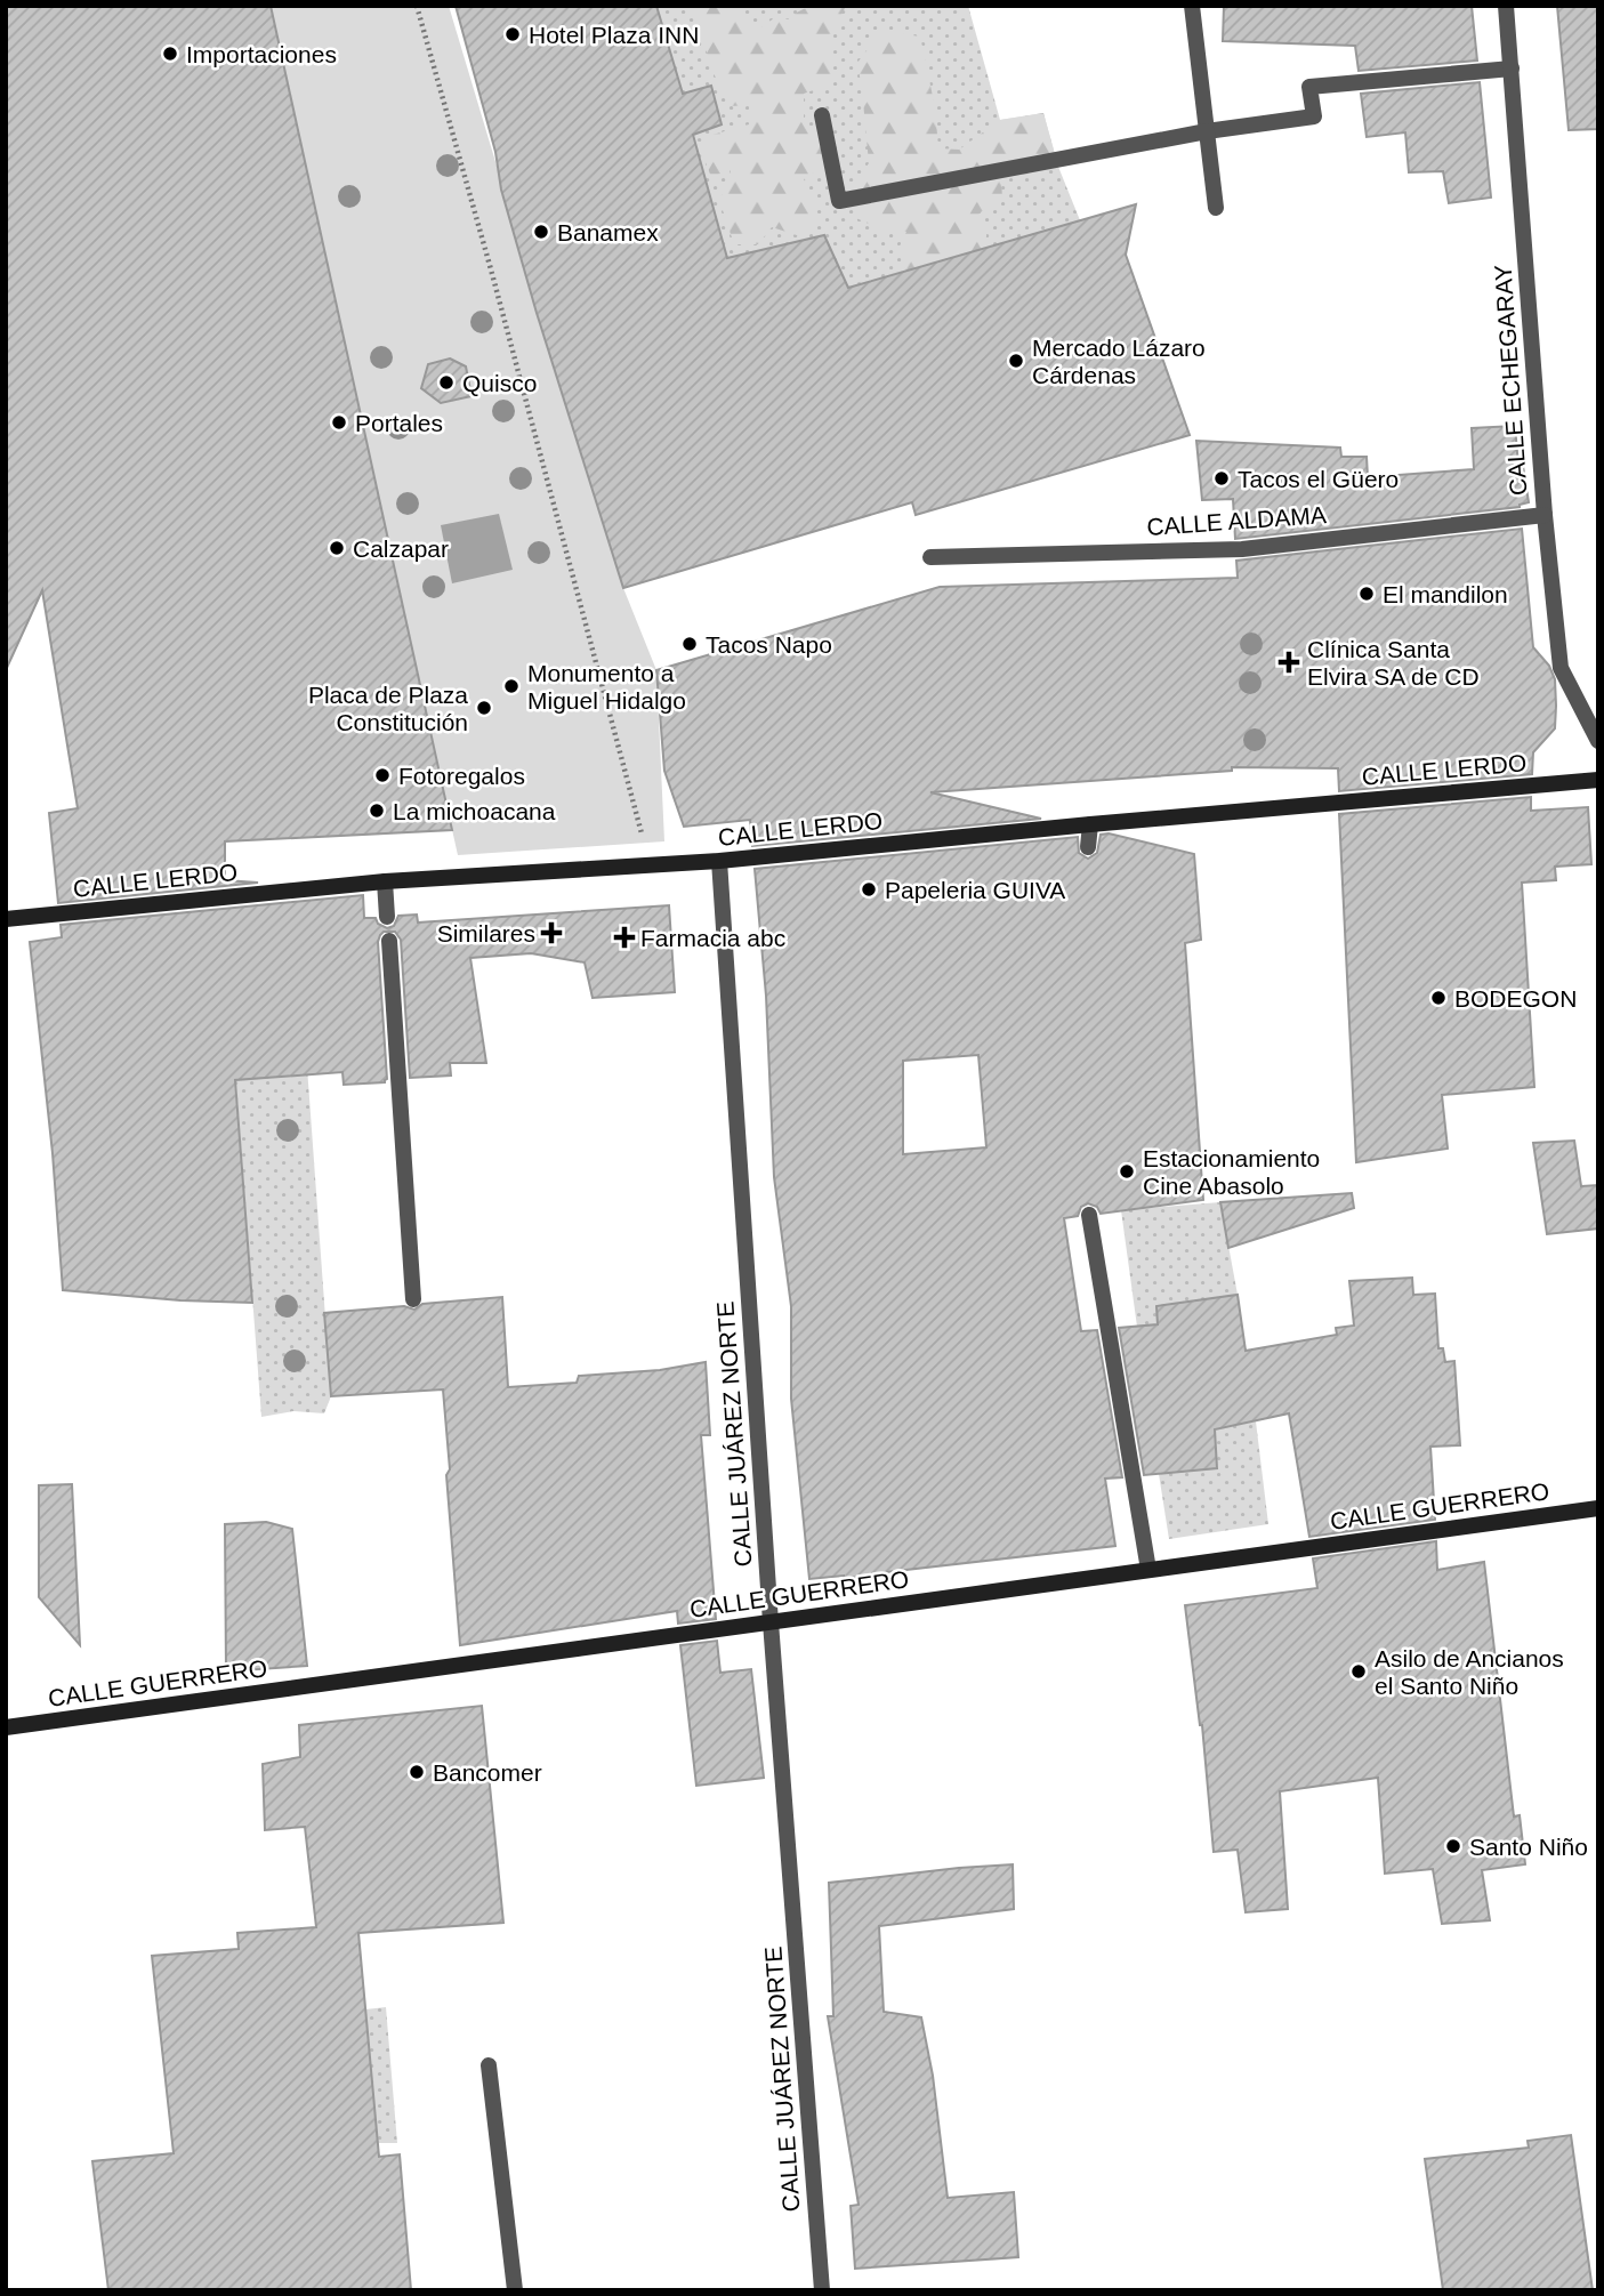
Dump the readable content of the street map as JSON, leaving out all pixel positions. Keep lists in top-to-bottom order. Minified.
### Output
{"streets":{"street":["CALLE ECHEGARAY","CALLE ALDAMA","CALLE LERDO","CALLE JUÁREZ NORTE","CALLE GUERRERO"]},"crossings":[["CALLE ECHEGARAY","CALLE ALDAMA"],["CALLE LERDO","CALLE JUÁREZ NORTE"],["CALLE JUÁREZ NORTE","CALLE GUERRERO"]],"places":{"other":["Hotel Plaza INN","Importaciones","Banamex","Mercado Lázaro Cárdenas","Quisco","Portales","Tacos el Güero","Calzapar","El mandilon","Tacos Napo","Monumento a Miguel Hidalgo","Placa de Plaza Constitución","Fotoregalos","La michoacana","Papeleria GUIVA","BODEGON","Estacionamiento Cine Abasolo","Asilo de Ancianos el Santo Niño","Bancomer","Santo Niño"],"health":["Clínica Santa Elvira SA de CD","Similares","Farmacia abc"]}}
